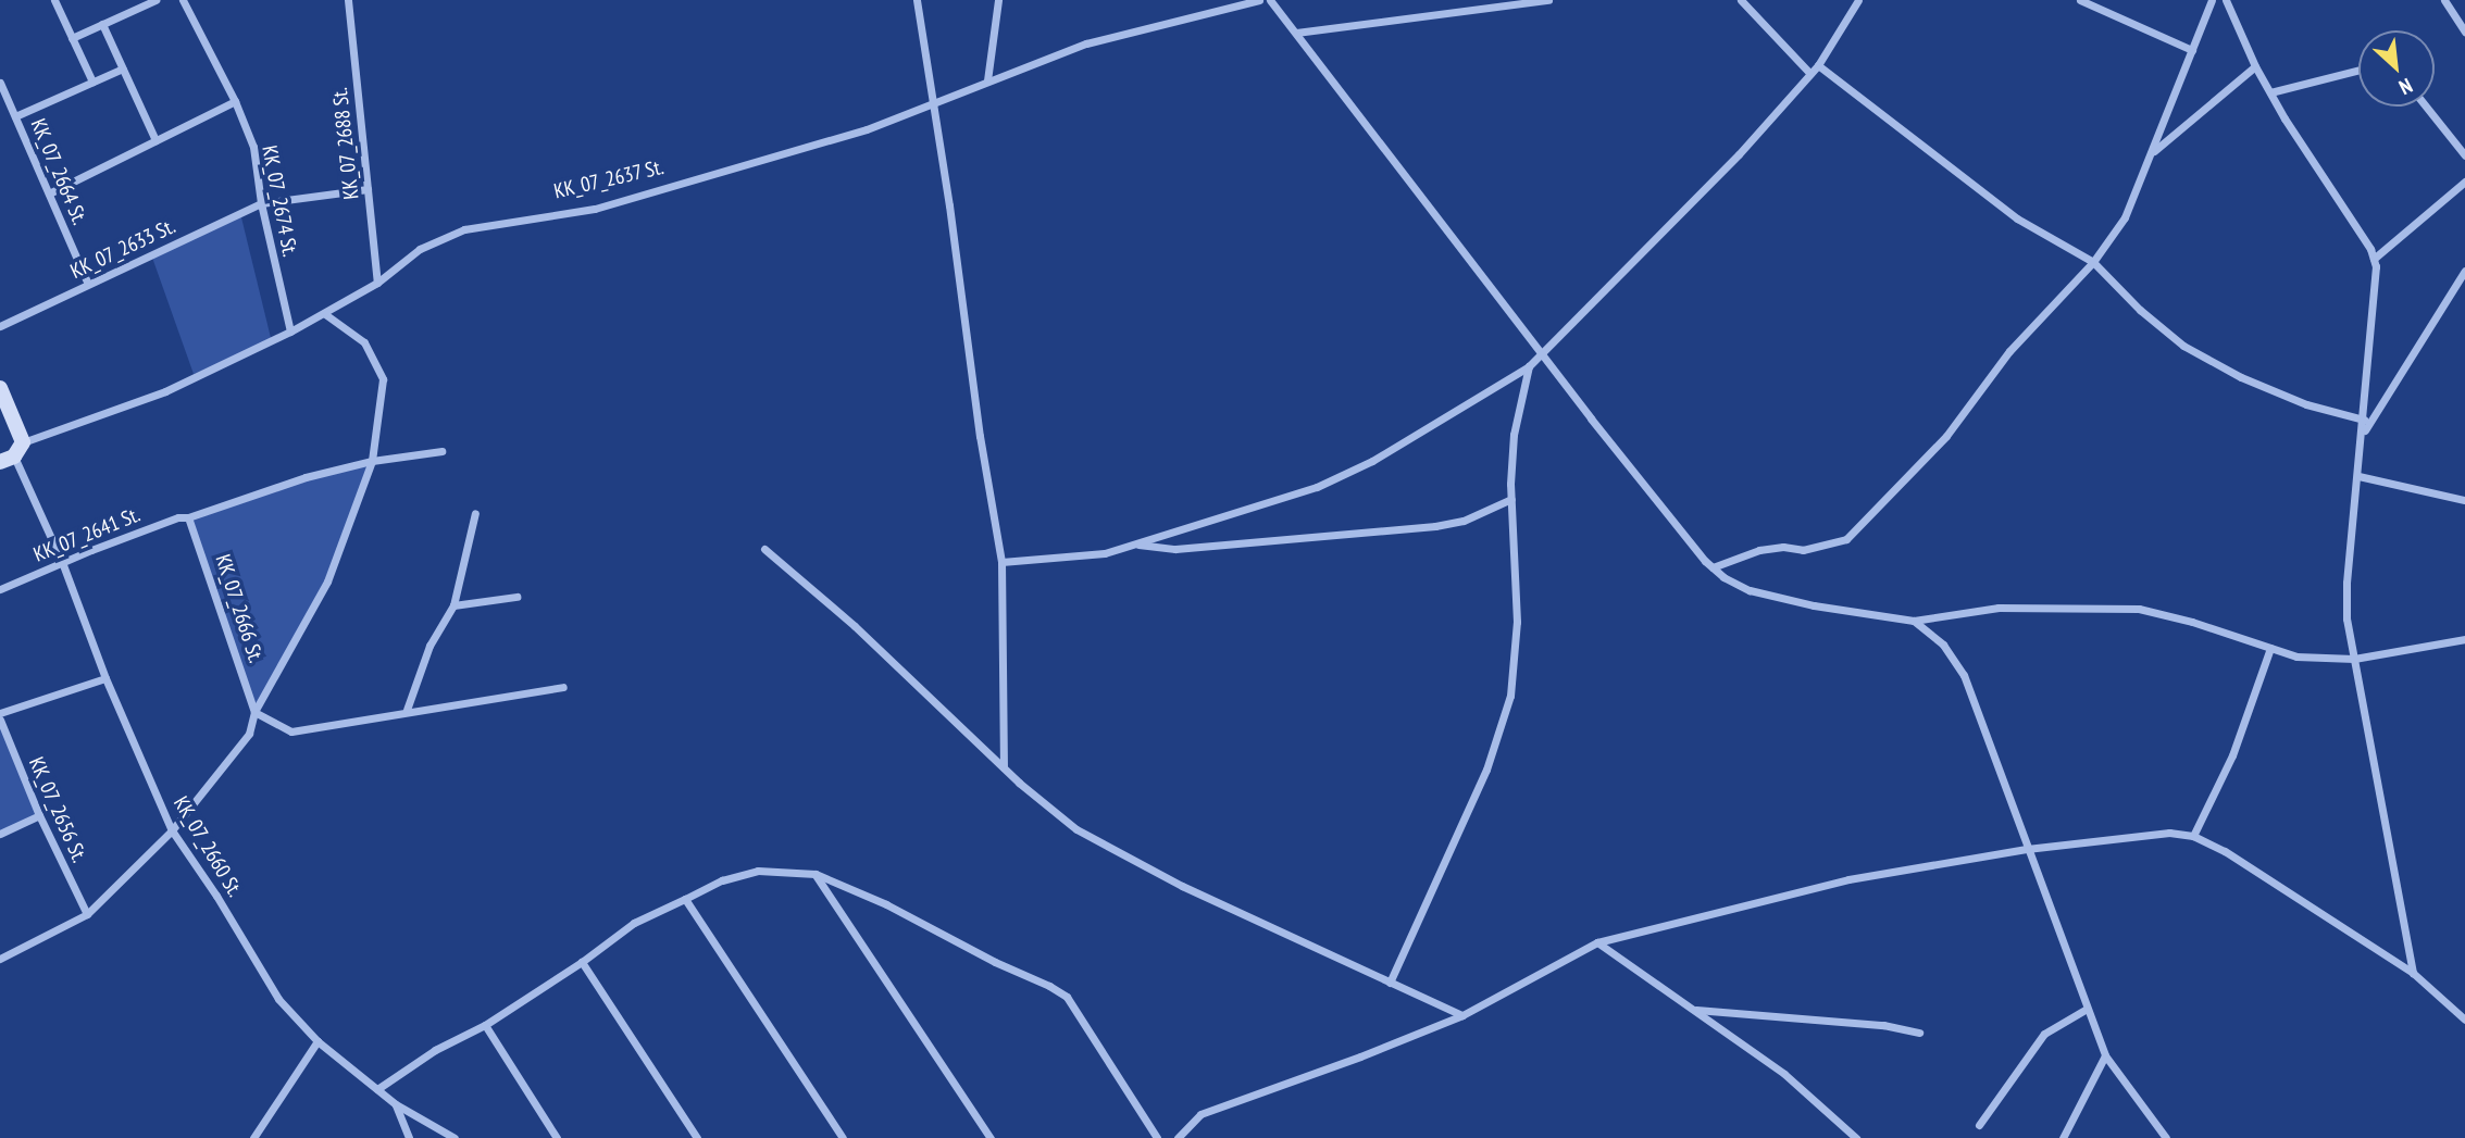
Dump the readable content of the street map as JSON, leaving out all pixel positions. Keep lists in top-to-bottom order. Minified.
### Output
{"streets":{"street":["KK_07_2688 St.","KK_07_2664 St.","KK_07_2637 St.","KK_07_2674 St.","KK_07_2633 St.","KK_07_2641 St.","KK_07_2666 St.","KK_07_2656 St.","KK_07_2660 St."]},"crossings":[["KK_07_2688 St.","KK_07_2637 St."],["KK_07_2688 St.","KK_07_2633 St."],["KK_07_2664 St.","KK_07_2633 St."],["KK_07_2637 St.","KK_07_2674 St."],["KK_07_2637 St.","KK_07_2660 St."],["KK_07_2674 St.","KK_07_2633 St."],["KK_07_2641 St.","KK_07_2666 St."],["KK_07_2641 St.","KK_07_2660 St."]],"north":"bottom right"}
